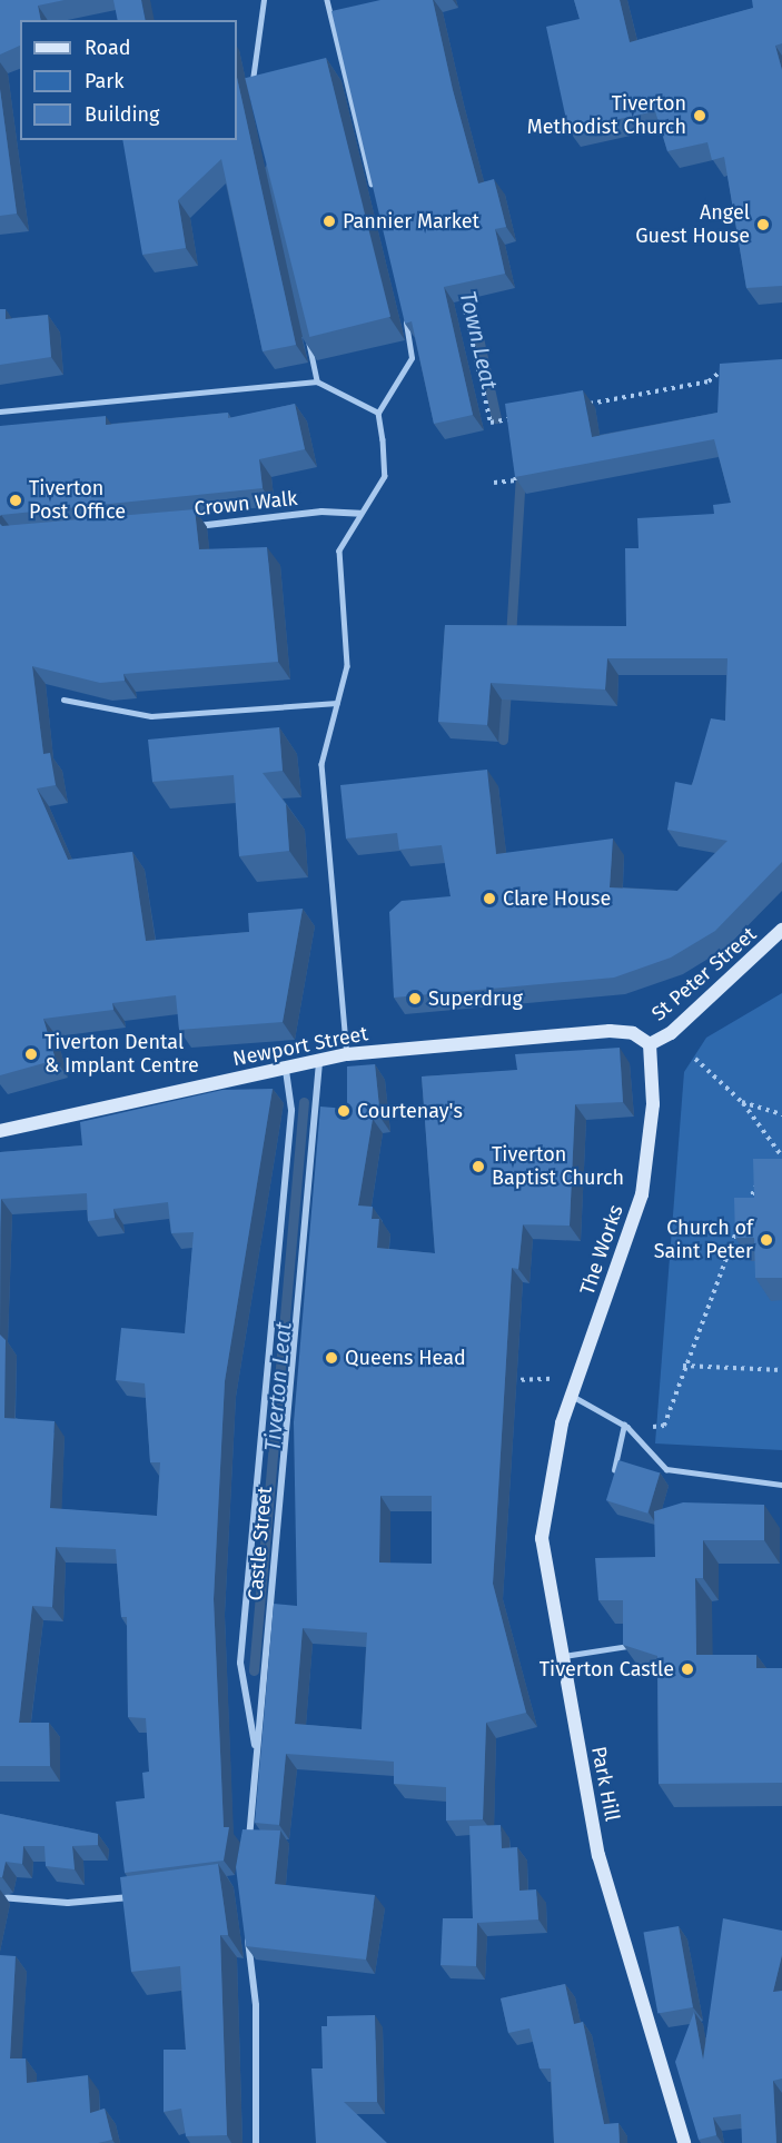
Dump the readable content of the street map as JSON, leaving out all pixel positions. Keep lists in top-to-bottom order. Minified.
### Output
{"streets":{"street":["Crown Walk","St Peter Street","Newport Street","The Works","Castle Street","Park Hill"]},"crossings":[["St Peter Street","Newport Street"],["St Peter Street","The Works"],["Newport Street","The Works"],["Newport Street","Castle Street"],["The Works","Park Hill"]],"water":["Town Leat","Tiverton Leat"],"places":["Tiverton Methodist Church","Pannier Market","Angel Guest House","Tiverton Post Office","Clare House","Superdrug","Tiverton Dental & Implant Centre","Courtenay's","Tiverton Baptist Church","Church of Saint Peter","Queens Head","Tiverton Castle"],"legend":["Road","Park","Building"]}
